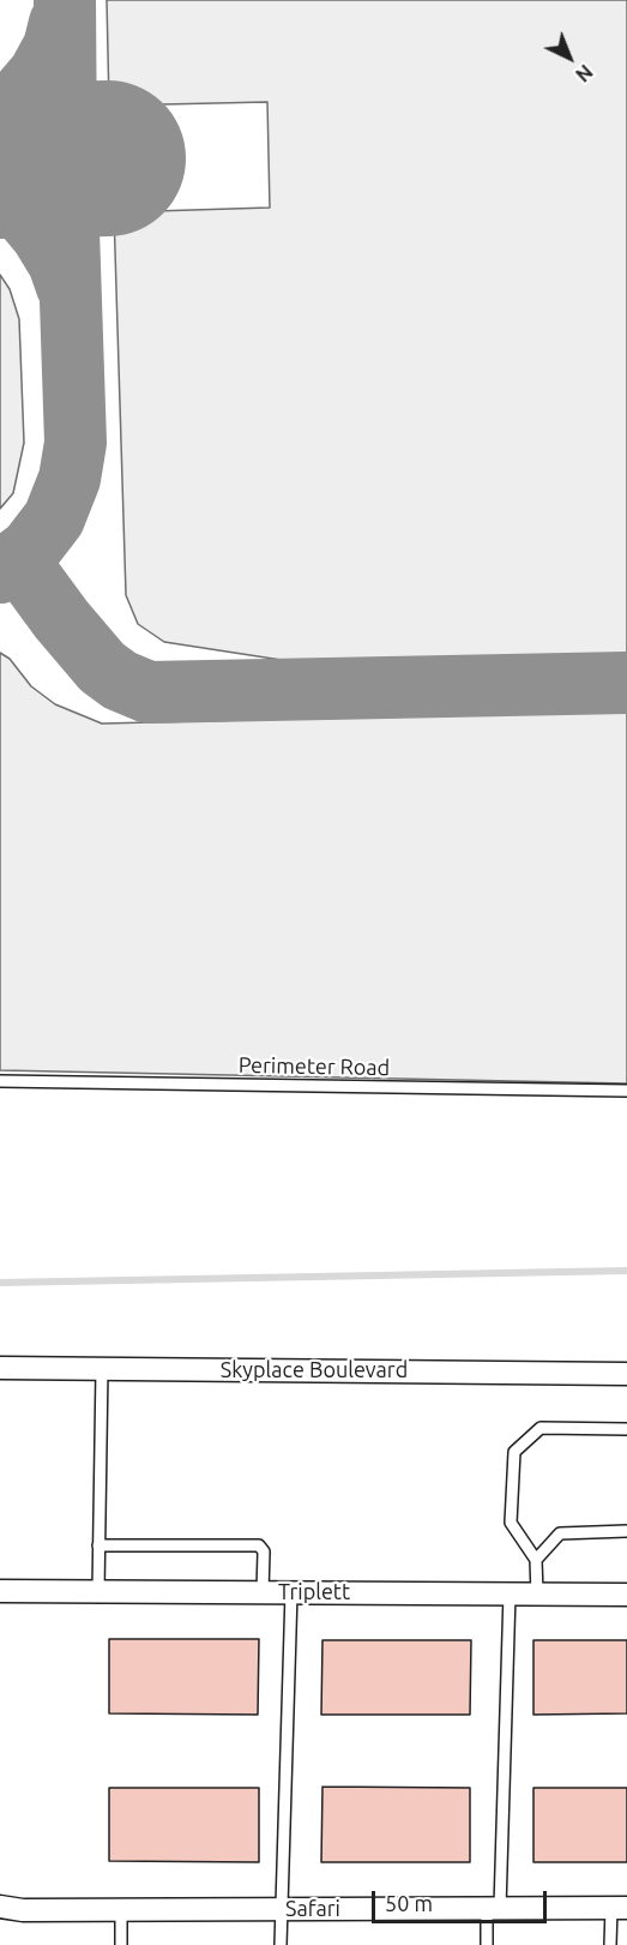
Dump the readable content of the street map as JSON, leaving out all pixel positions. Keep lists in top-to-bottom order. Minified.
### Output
{"streets":{"street":["Skyplace Boulevard","Triplett","Safari"],"lane":["Perimeter Road"]},"scale_bar":"50 m","north":"bottom right"}
